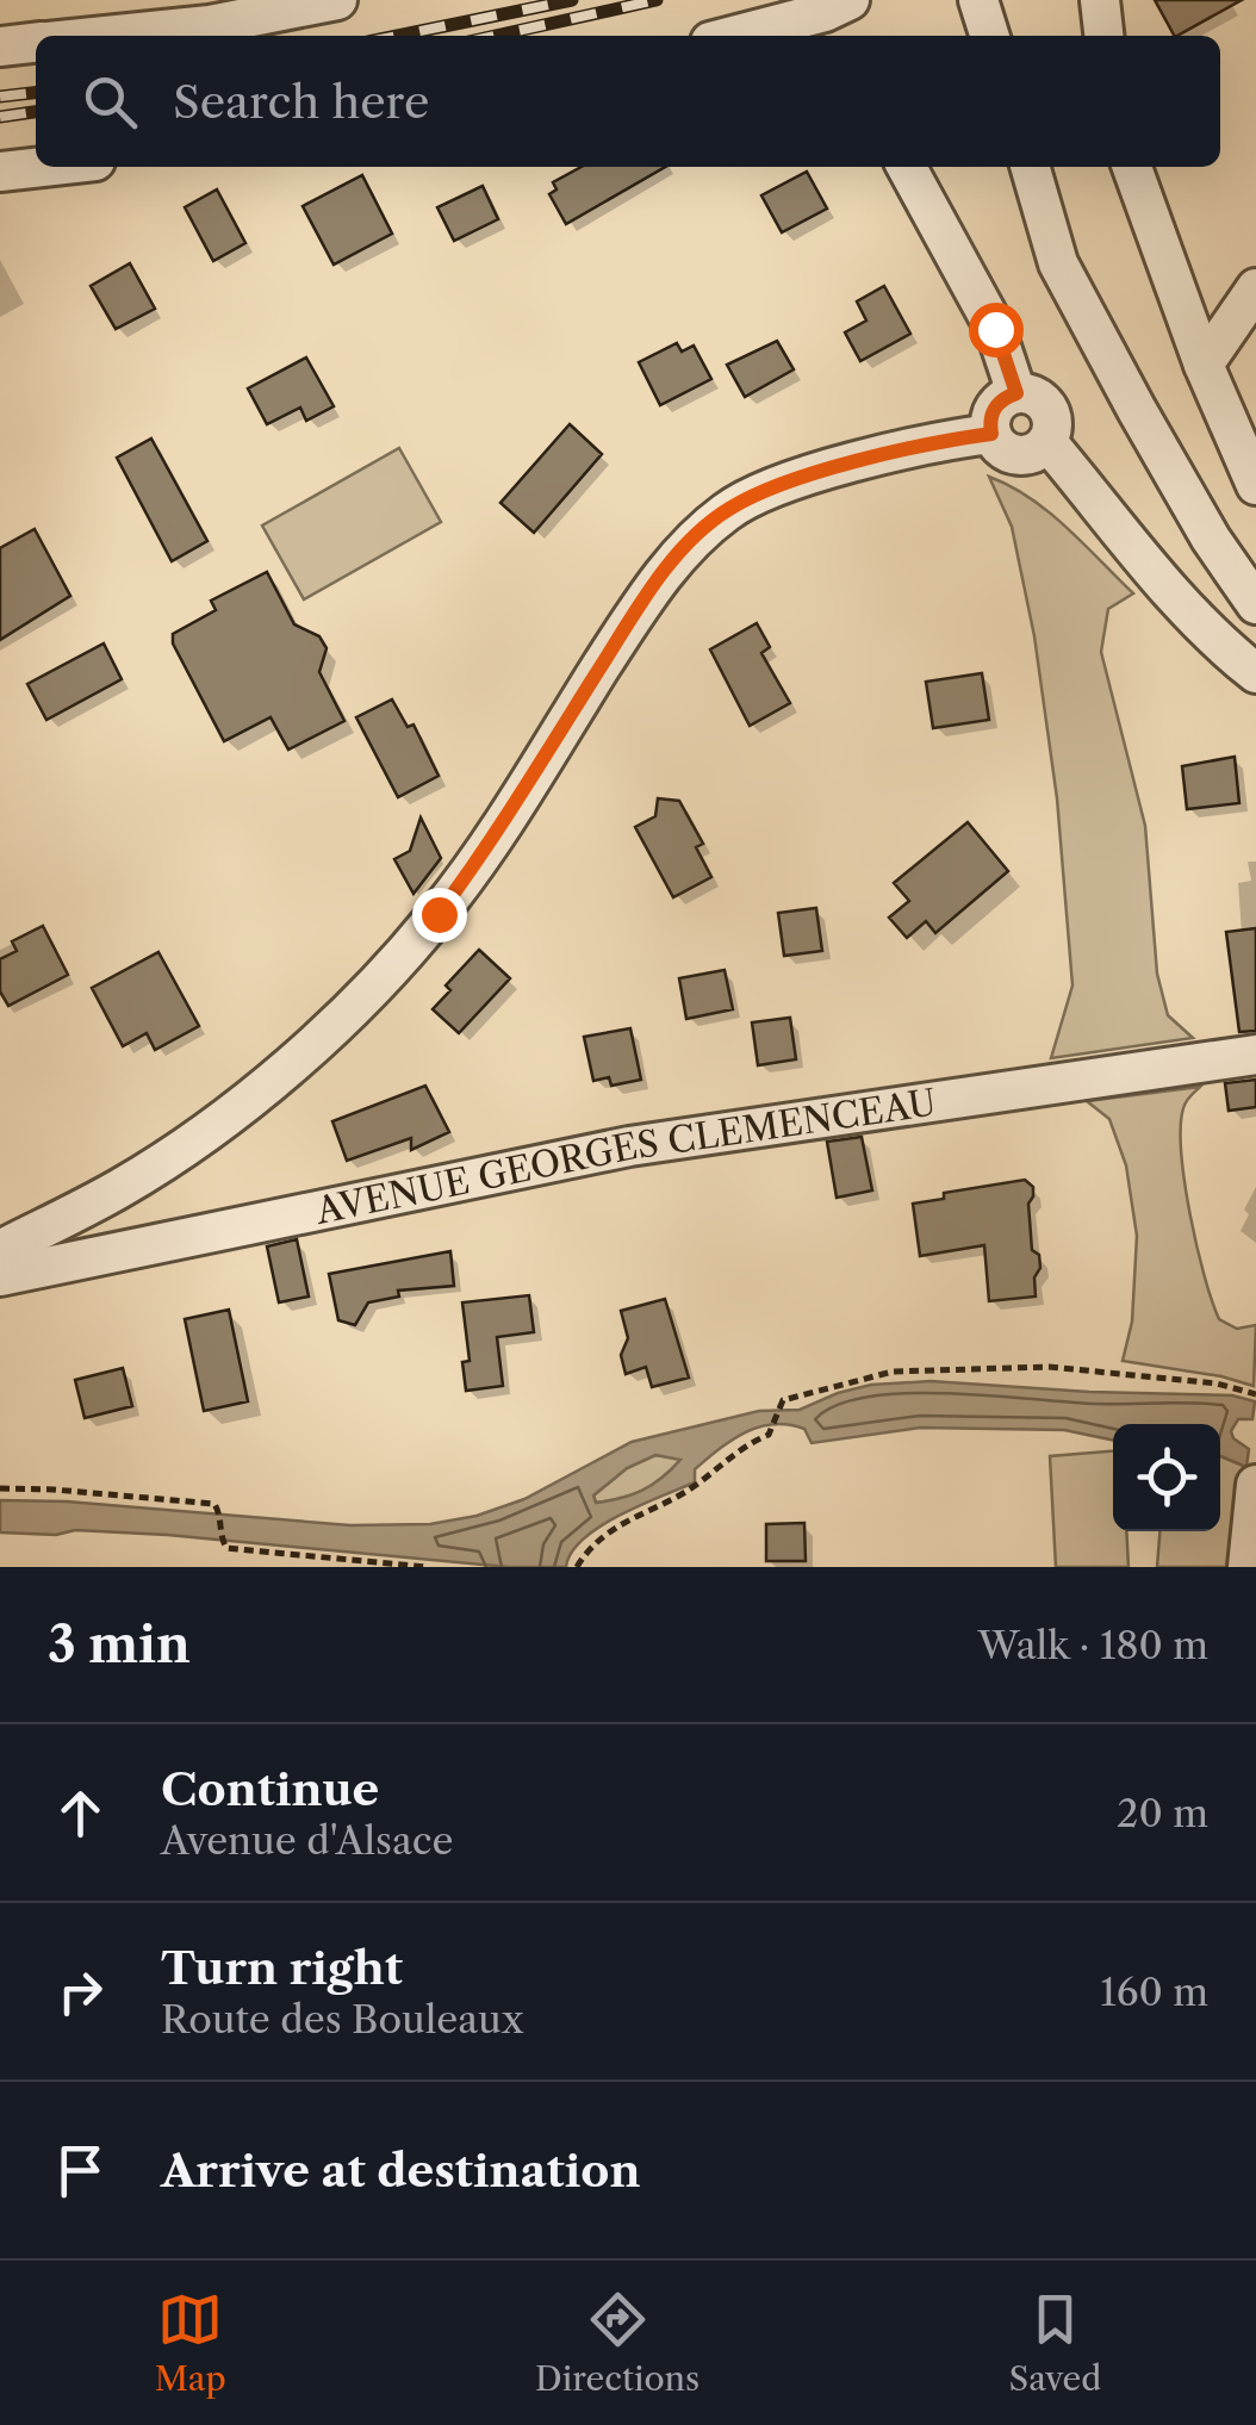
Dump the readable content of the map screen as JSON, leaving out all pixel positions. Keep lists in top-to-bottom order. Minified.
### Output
{"streets":{"street":["AVENUE GEORGES CLEMENCEAU"]},"page":{"search":"Search here","heading":["3 min","Walk · 180 m"],"list":[["Continue","Avenue d'Alsace","20 m"],["Turn right","Route des Bouleaux","160 m"],"Arrive at destination"],"nav":["Map","Directions","Saved"]}}
